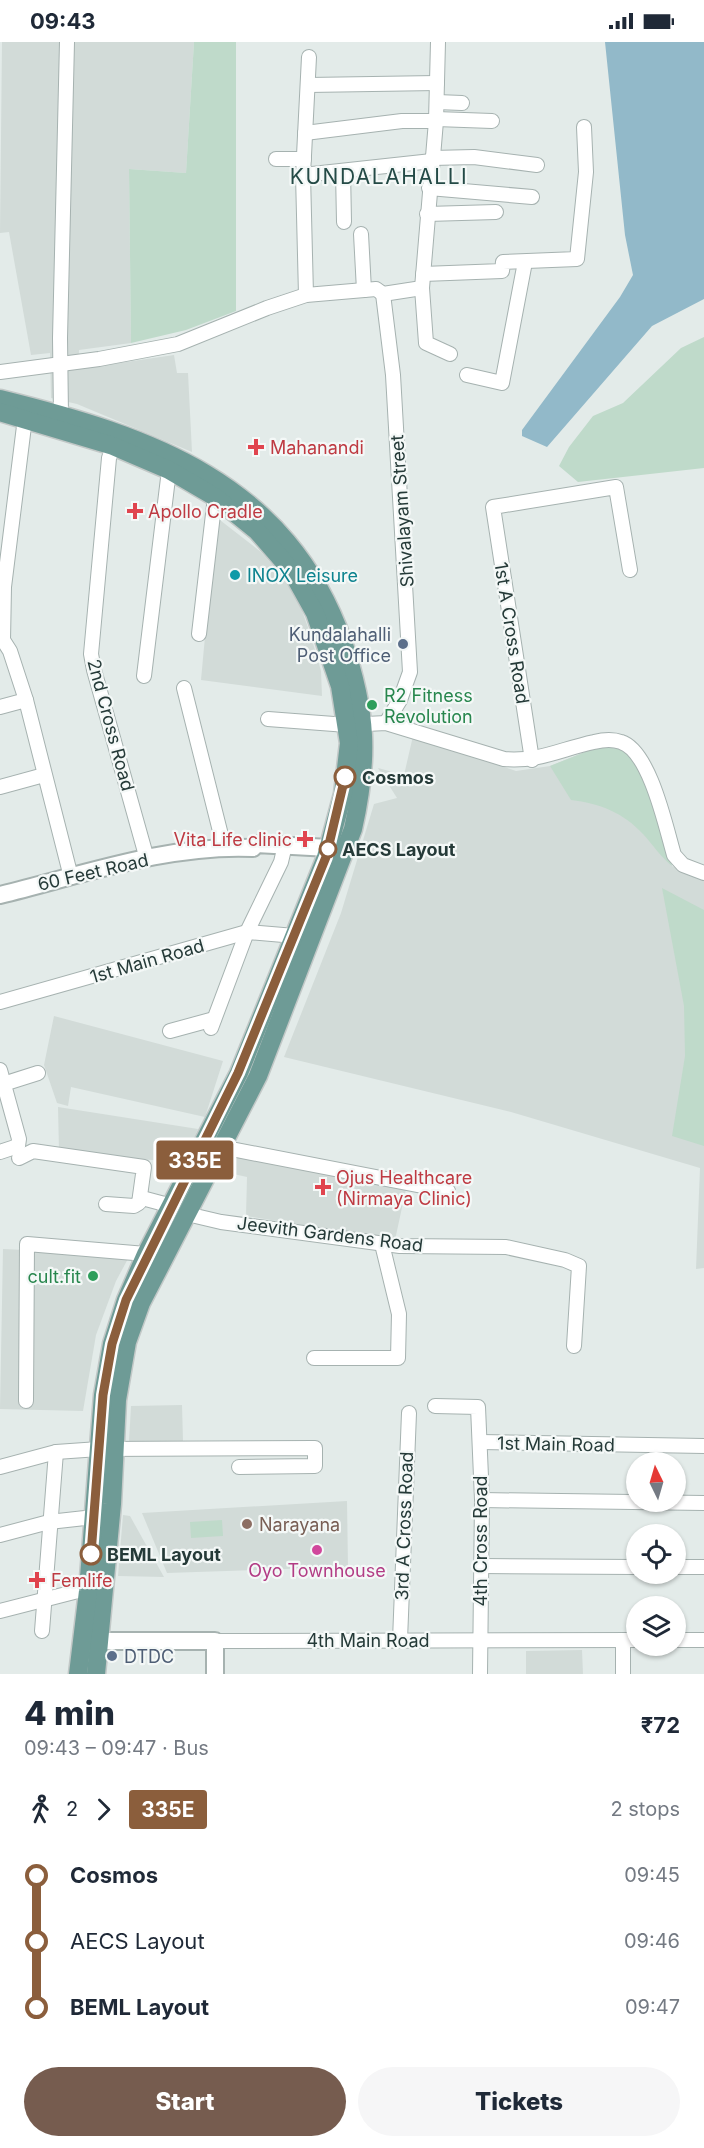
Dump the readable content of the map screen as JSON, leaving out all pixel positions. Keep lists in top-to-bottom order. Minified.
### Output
{"streets":{"street":["Shivalayam Street","1st A Cross Road","2nd Cross Road","60 Feet Road","1st Main Road","Jeevith Gardens Road","3rd A Cross Road","4th Cross Road","4th Main Road"]},"crossings":[["2nd Cross Road","60 Feet Road"],["1st Main Road","4th Cross Road"],["3rd A Cross Road","4th Main Road"],["4th Cross Road","4th Main Road"]],"districts":["KUNDALAHALLI"],"places":{"health":["Mahanandi","Apollo Cradle","Vita Life clinic","Ojus Healthcare (Nirmaya Clinic)","Femlife"],"other":["INOX Leisure","Kundalahalli Post Office","R2 Fitness Revolution","Cosmos","AECS Layout","cult.fit","Narayana","Oyo Townhouse","BEML Layout","DTDC"]},"lines":["bus line 335E"],"north":"top","page":{"status":"09:43","on_map":"335E","heading":["4 min","09:43 – 09:47 · Bus","₹72"],"legs":["2","335E","2 stops"],"list":[{"name":"Cosmos","value":"09:45"},{"name":"AECS Layout","value":"09:46"},{"name":"BEML Layout","value":"09:47"}],"buttons":["Start","Tickets"]}}
